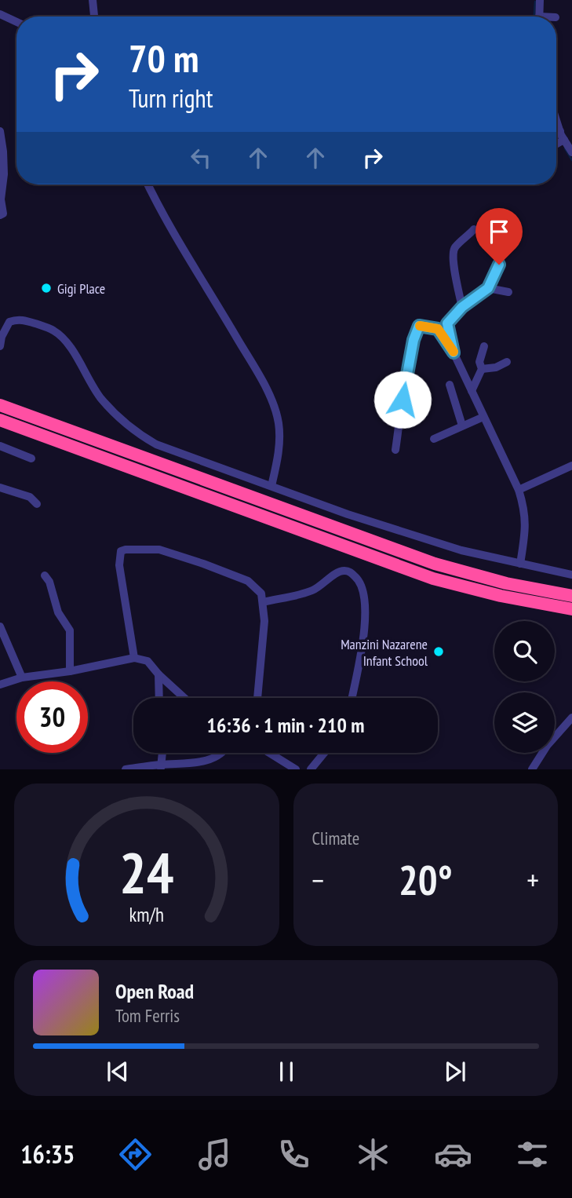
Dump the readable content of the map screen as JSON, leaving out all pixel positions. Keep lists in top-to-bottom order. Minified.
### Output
{"places":["Gigi Place","Manzini Nazarene Infant School"],"page":{"turn":["70 m","Turn right"],"limit":"30","trip":"16:36 · 1 min · 210 m","tile":"Climate","heat":["−","20°","+"],"song":["Open Road","Tom Ferris"],"tabs":"16:35","gauge":["24","km/h"]}}
